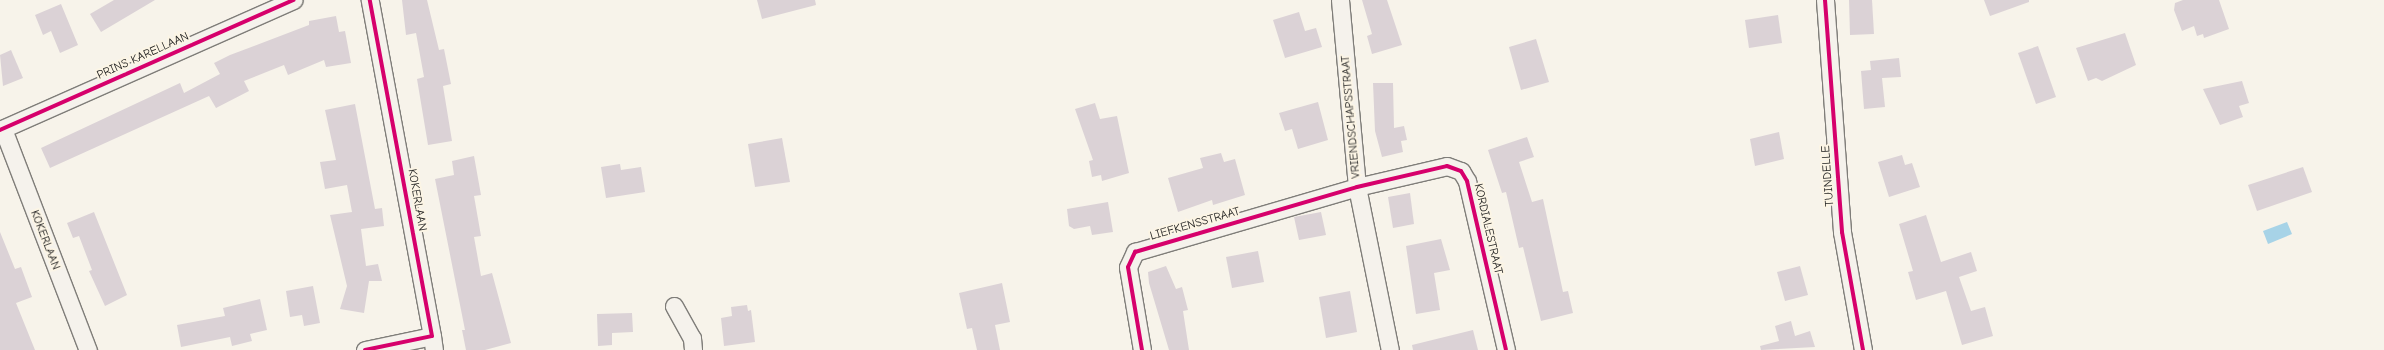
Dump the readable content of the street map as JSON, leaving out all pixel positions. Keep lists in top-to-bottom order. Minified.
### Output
{"streets":{"street":["PRINS KARELLAAN","VRIENDSCHAPSSTRAAT","TUINDELLE","KOKERLAAN","LIEFKENSSTRAAT","KORDIALESTRAAT"]},"crossings":[["PRINS KARELLAAN","KOKERLAAN"],["VRIENDSCHAPSSTRAAT","LIEFKENSSTRAAT"],["VRIENDSCHAPSSTRAAT","KORDIALESTRAAT"],["LIEFKENSSTRAAT","KORDIALESTRAAT"]]}
